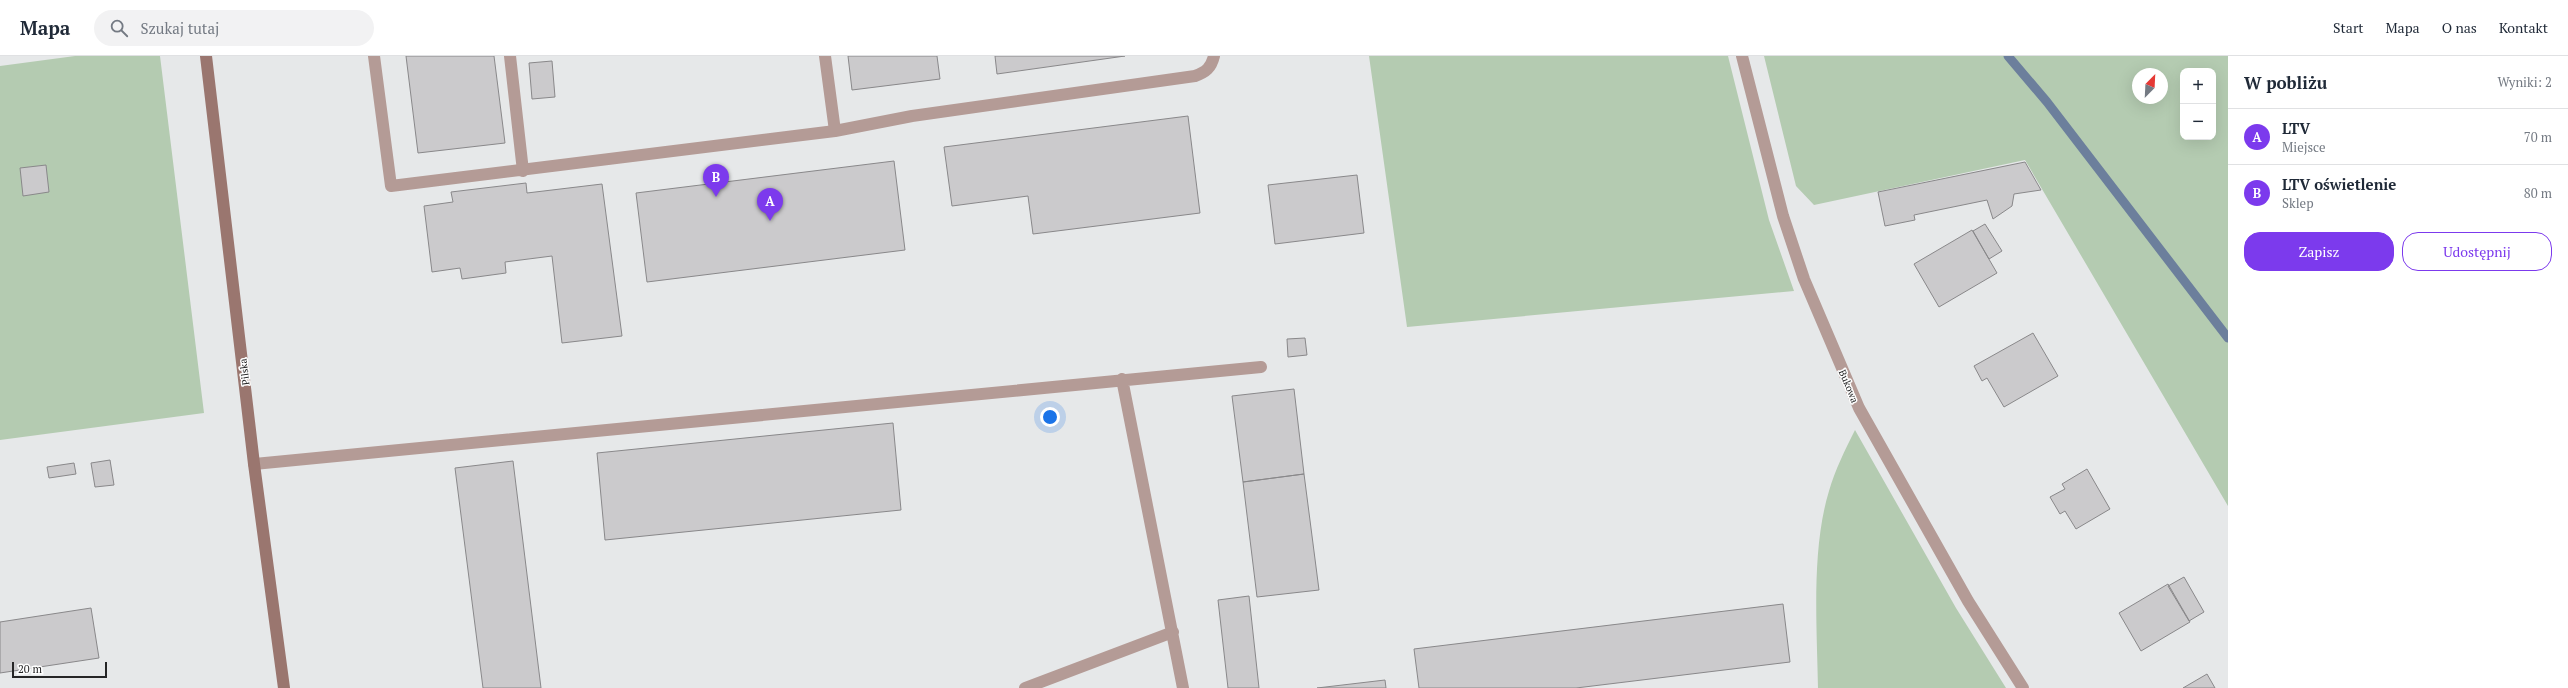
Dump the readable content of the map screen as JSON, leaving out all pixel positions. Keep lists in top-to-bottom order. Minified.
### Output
{"streets":{"street":["Pilska","Bukowa"]},"scale_bar":"20 m","north":"top right","page":{"header":"Mapa","search":"Szukaj tutaj","nav":["Start","Mapa","O nas","Kontakt"],"heading":["W pobliżu","Wyniki: 2"],"map_buttons":["+","−"],"list":[{"mark":"A","name":"LTV","note":"Miejsce","value":"70 m"},{"mark":"B","name":"LTV oświetlenie","note":"Sklep","value":"80 m"}],"pins":["B","A"],"buttons":["Zapisz","Udostępnij"],"scale":"20 m"}}
